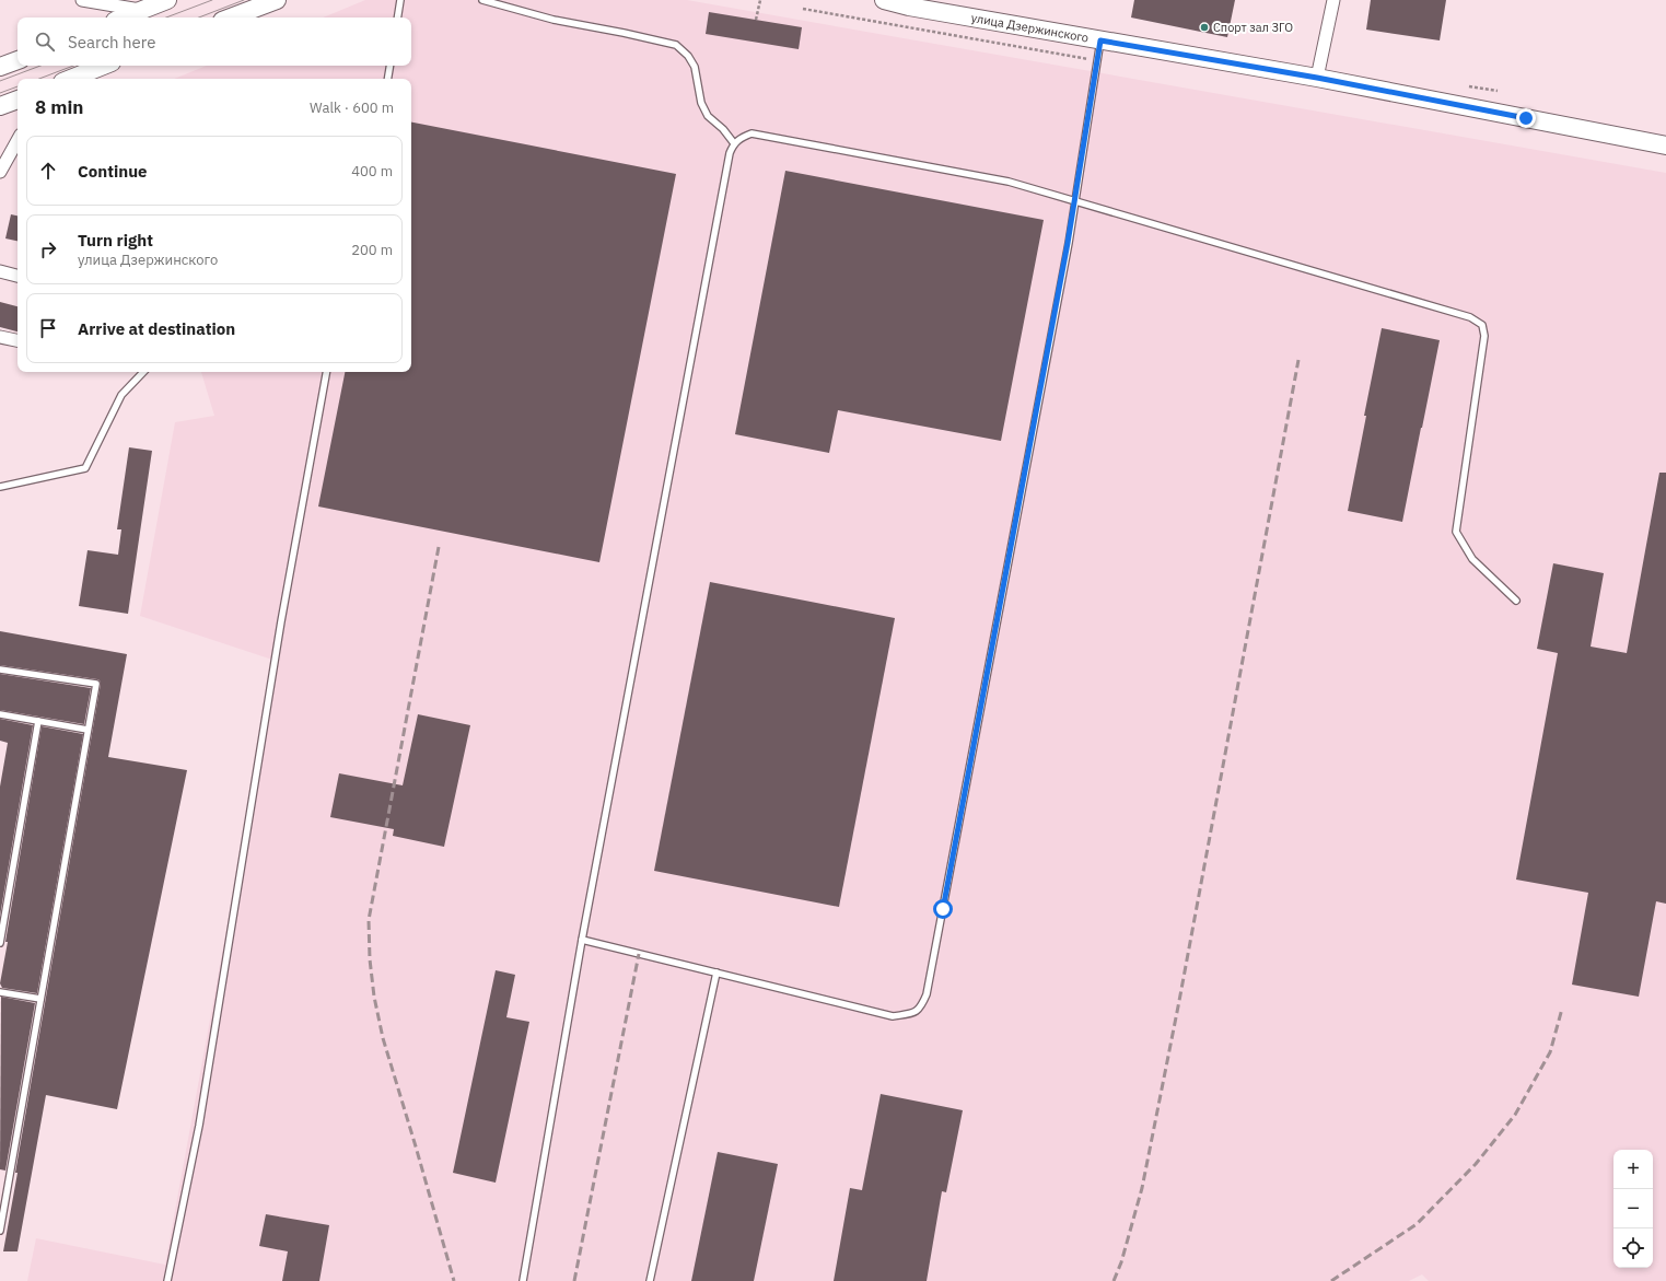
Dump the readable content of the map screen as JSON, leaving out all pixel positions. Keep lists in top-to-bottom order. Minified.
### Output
{"streets":{"street":["улица Дзержинского"]},"places":["Спорт зал ЗГО"],"page":{"search":"Search here","heading":["8 min","Walk · 600 m"],"list":[["Continue","400 m"],["Turn right","улица Дзержинского","200 m"],"Arrive at destination"],"map_buttons":["+","−"]}}
